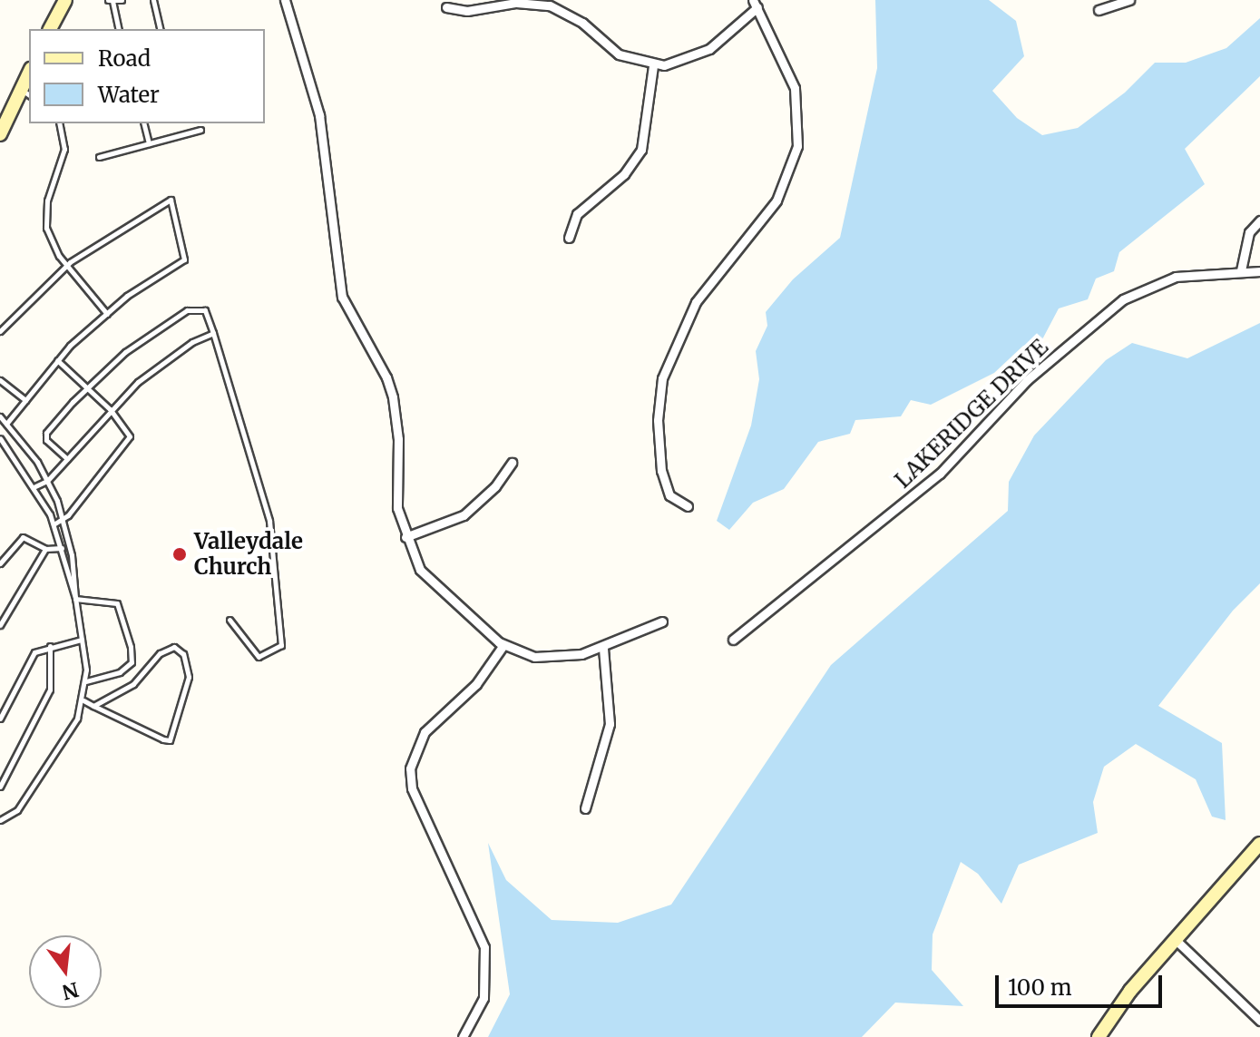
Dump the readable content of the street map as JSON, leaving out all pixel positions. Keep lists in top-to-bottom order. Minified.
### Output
{"streets":{"street":["LAKERIDGE DRIVE"]},"places":["Valleydale Church"],"legend":["Road","Water"],"scale_bar":"100 m","north":"bottom"}
